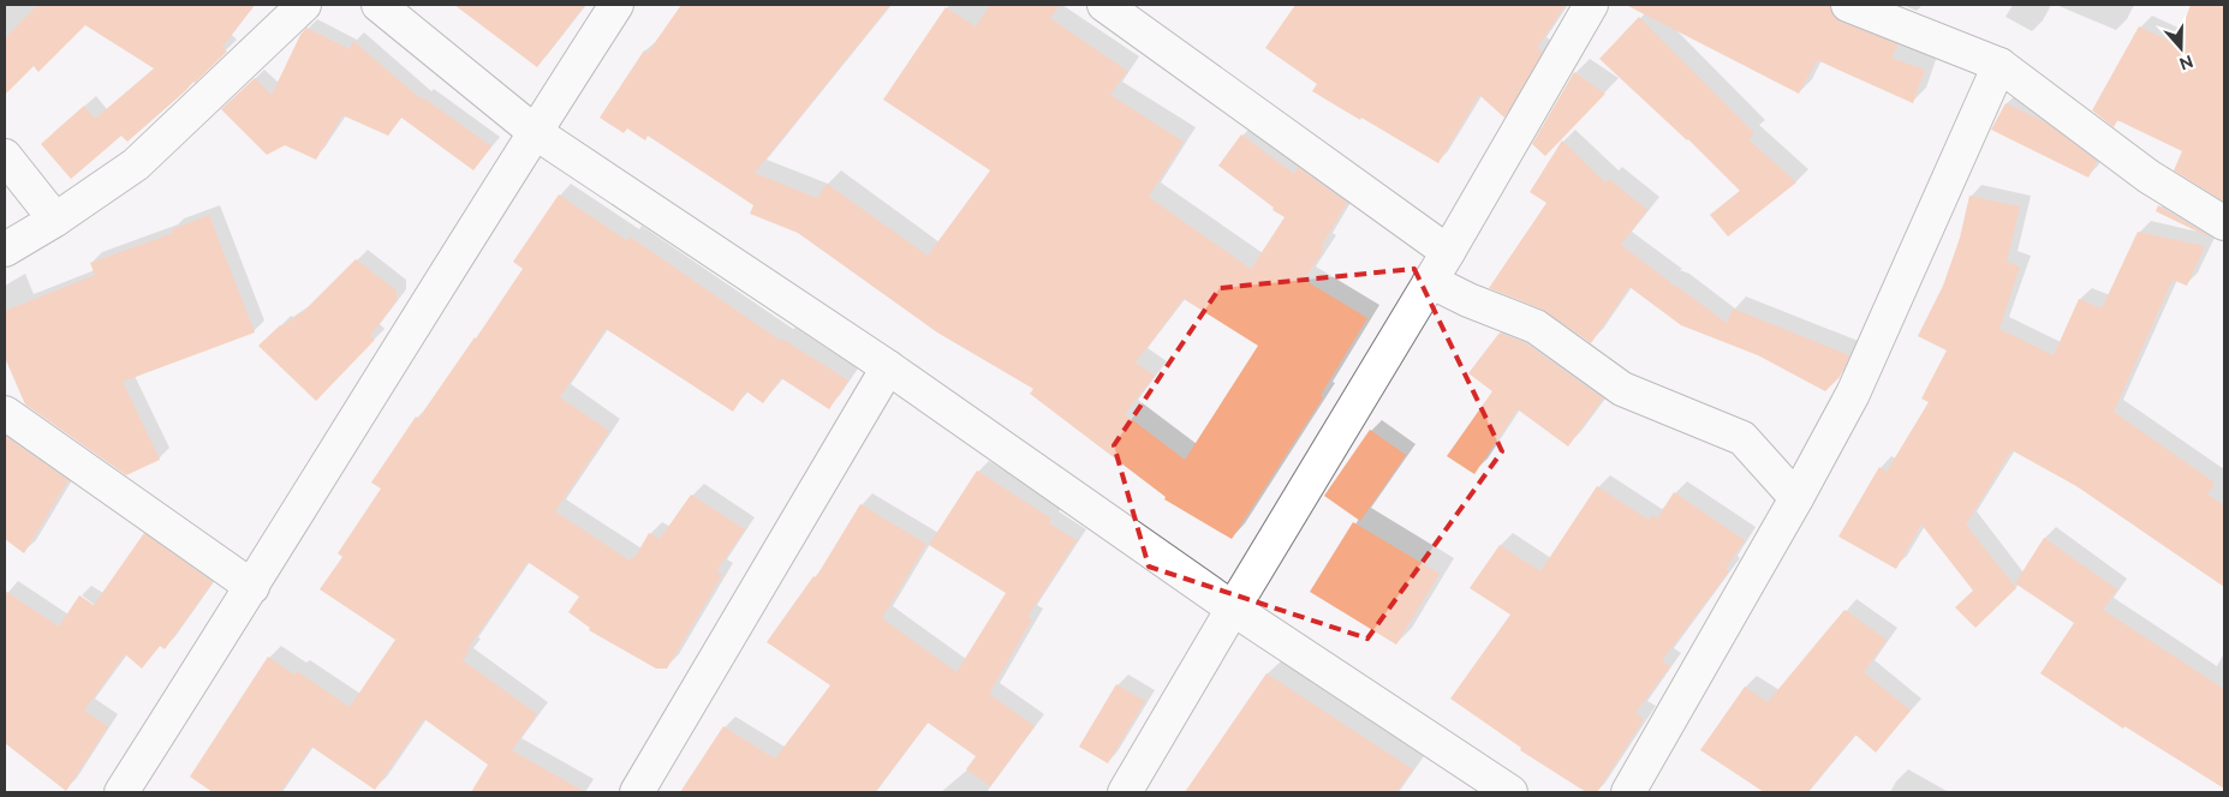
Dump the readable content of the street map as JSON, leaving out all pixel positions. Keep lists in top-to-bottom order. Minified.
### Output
{"north":"bottom"}
